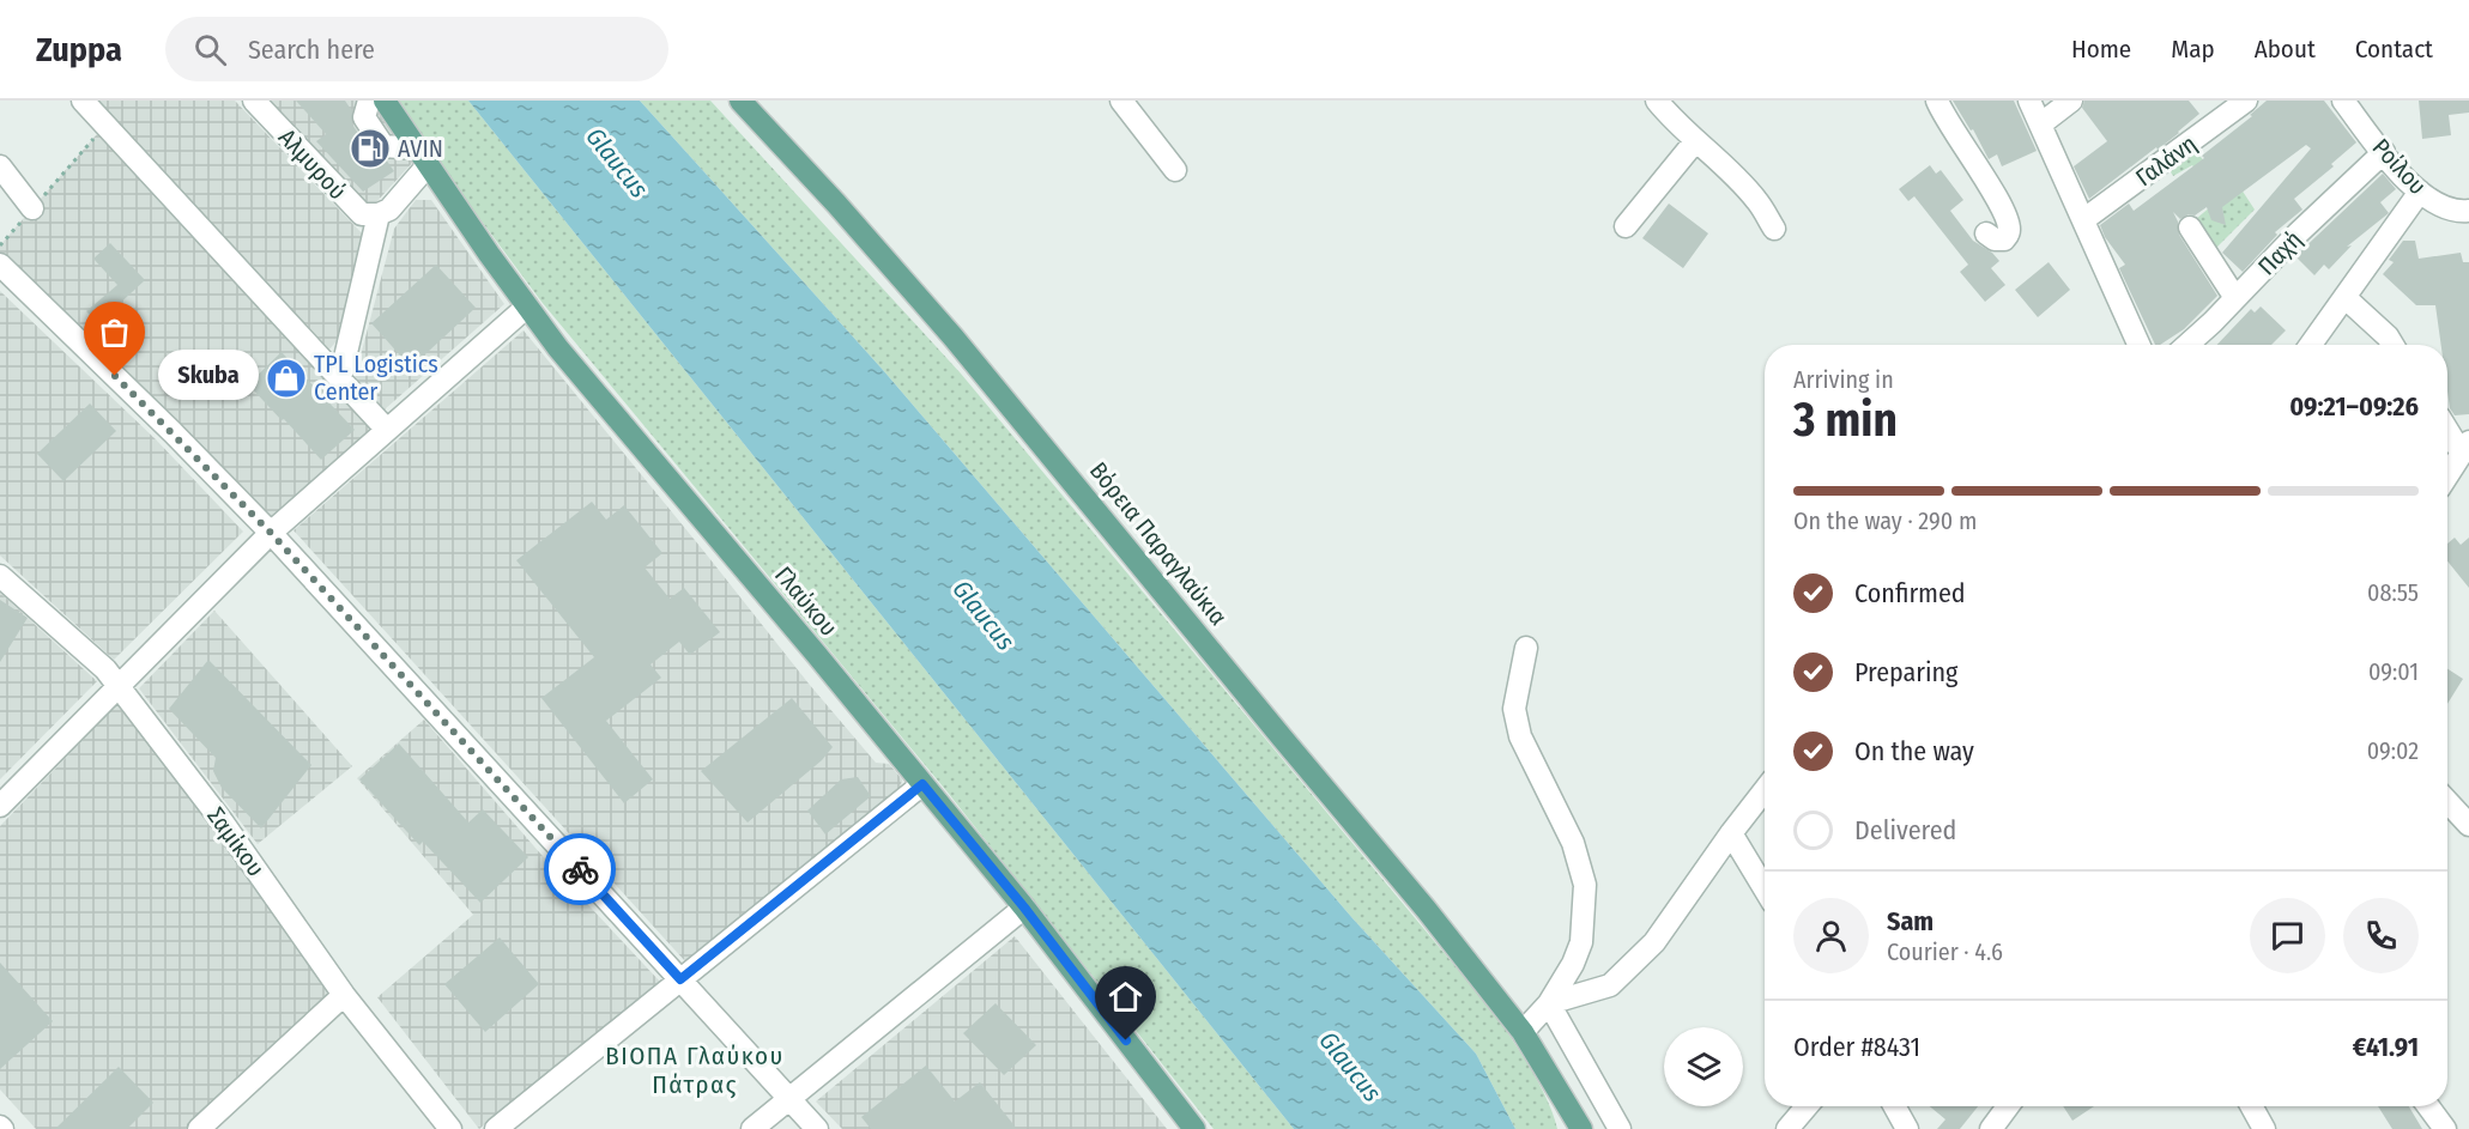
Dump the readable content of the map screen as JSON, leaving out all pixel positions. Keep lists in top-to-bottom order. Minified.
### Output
{"streets":{"main road":["Βόρεια Παραγλαύκια","Γλαύκου"],"street":["Γαλάνη","Αλμυρού","Ροίλου","Παχή","Σαμίκου"]},"crossings":[["Ροίλου","Παχή"]],"districts":["ΒΙΟΠΑ Γλαύκου Πάτρας"],"water":["Glaucus"],"places":{"fuel station":["AVIN"],"other":["Skuba"],"shop":["TPL Logistics Center"]},"page":{"header":"Zuppa","search":"Search here","nav":["Home","Map","About","Contact"],"heading":["3 min","Arriving in","09:21–09:26"],"panel":["Sam","Courier · 4.6","Order #8431","€41.91"],"bubble":"Skuba","bar":"On the way · 290 m","list":[["Confirmed","08:55"],["Preparing","09:01"],["On the way","09:02"],"Delivered"]}}
